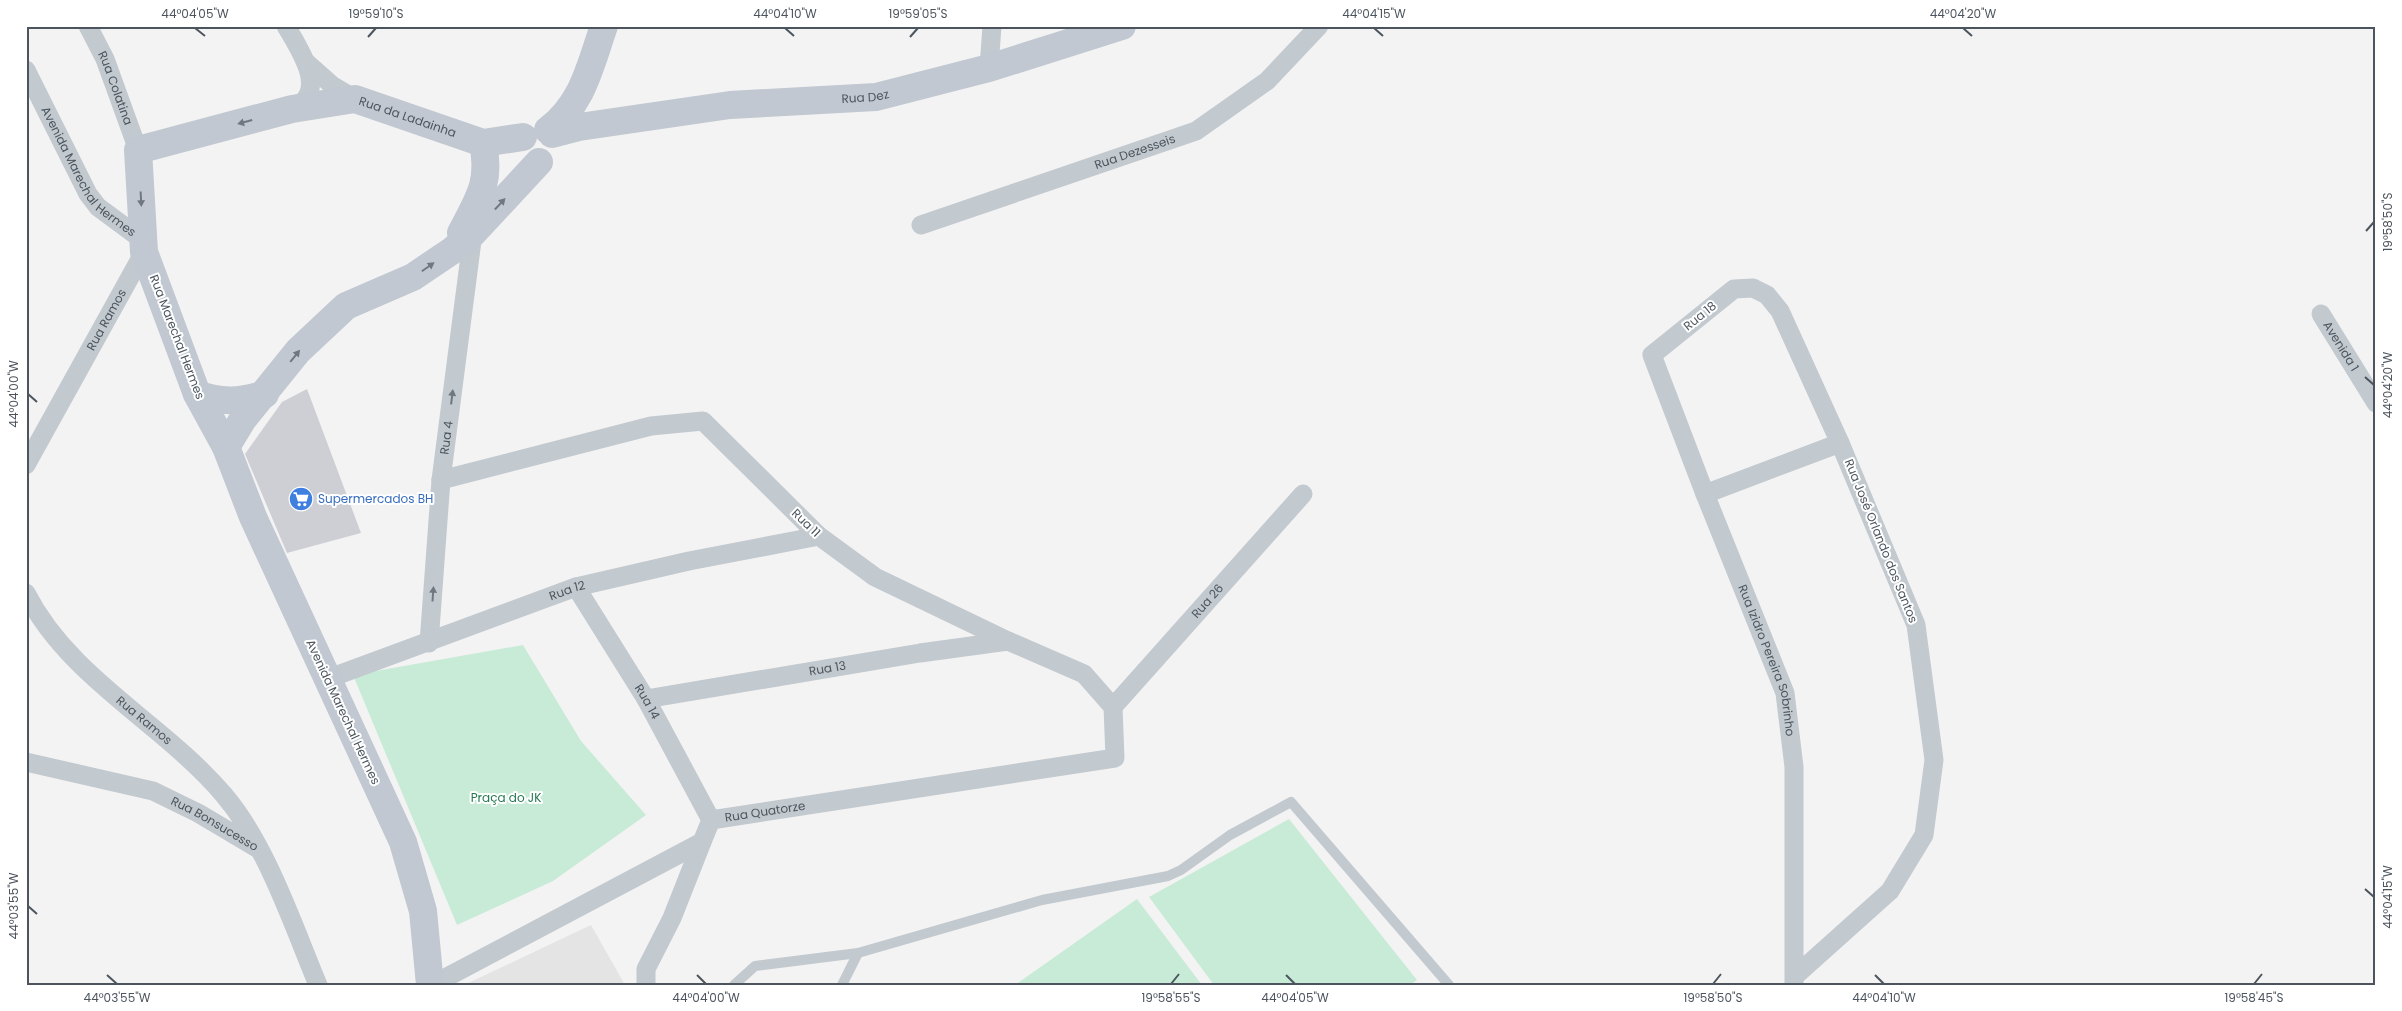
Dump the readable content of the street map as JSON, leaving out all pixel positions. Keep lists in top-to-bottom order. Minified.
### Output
{"streets":{"street":["Rua Colatina","Rua Dez","Rua da Ladainha","Rua Dezesseis","Avenida Marechal Hermes","Rua 18","Rua Ramos","Rua Marechal Hermes","Avenida 1","Rua 4","Rua 11","Rua José Orlando dos Santos","Rua 12","Rua 26","Rua Izidro Pereira Sobrinho","Rua 13","Rua 14","Rua Quatorze","Rua Bonsucesso"]},"crossings":[["Rua Colatina","Rua da Ladainha"],["Rua Colatina","Rua Marechal Hermes"],["Rua Dez","Rua da Ladainha"],["Rua da Ladainha","Rua Marechal Hermes"],["Avenida Marechal Hermes","Rua Ramos"],["Avenida Marechal Hermes","Rua Marechal Hermes"],["Avenida Marechal Hermes","Rua 12"],["Rua 18","Rua José Orlando dos Santos"],["Rua 18","Rua Izidro Pereira Sobrinho"],["Rua Ramos","Rua Marechal Hermes"],["Rua Ramos","Rua Bonsucesso"],["Rua 4","Rua 11"],["Rua 4","Rua 12"],["Rua 11","Rua 12"],["Rua 11","Rua 26"],["Rua 11","Rua 13"],["Rua 11","Rua Quatorze"],["Rua José Orlando dos Santos","Rua Izidro Pereira Sobrinho"],["Rua 12","Rua 14"],["Rua 26","Rua Quatorze"],["Rua 13","Rua 14"],["Rua 14","Rua Quatorze"]],"one_way":["Rua 4"],"parks":["Praça do JK"],"places":{"supermarket":["Supermercados BH"]},"coordinates":["44°04'05\"W","19°59'10\"S","44°04'10\"W","19°59'05\"S","44°04'15\"W","44°04'20\"W","19°58'50\"S","44°04'00\"W","44°03'55\"W","19°58'55\"S","19°58'45\"S"]}
